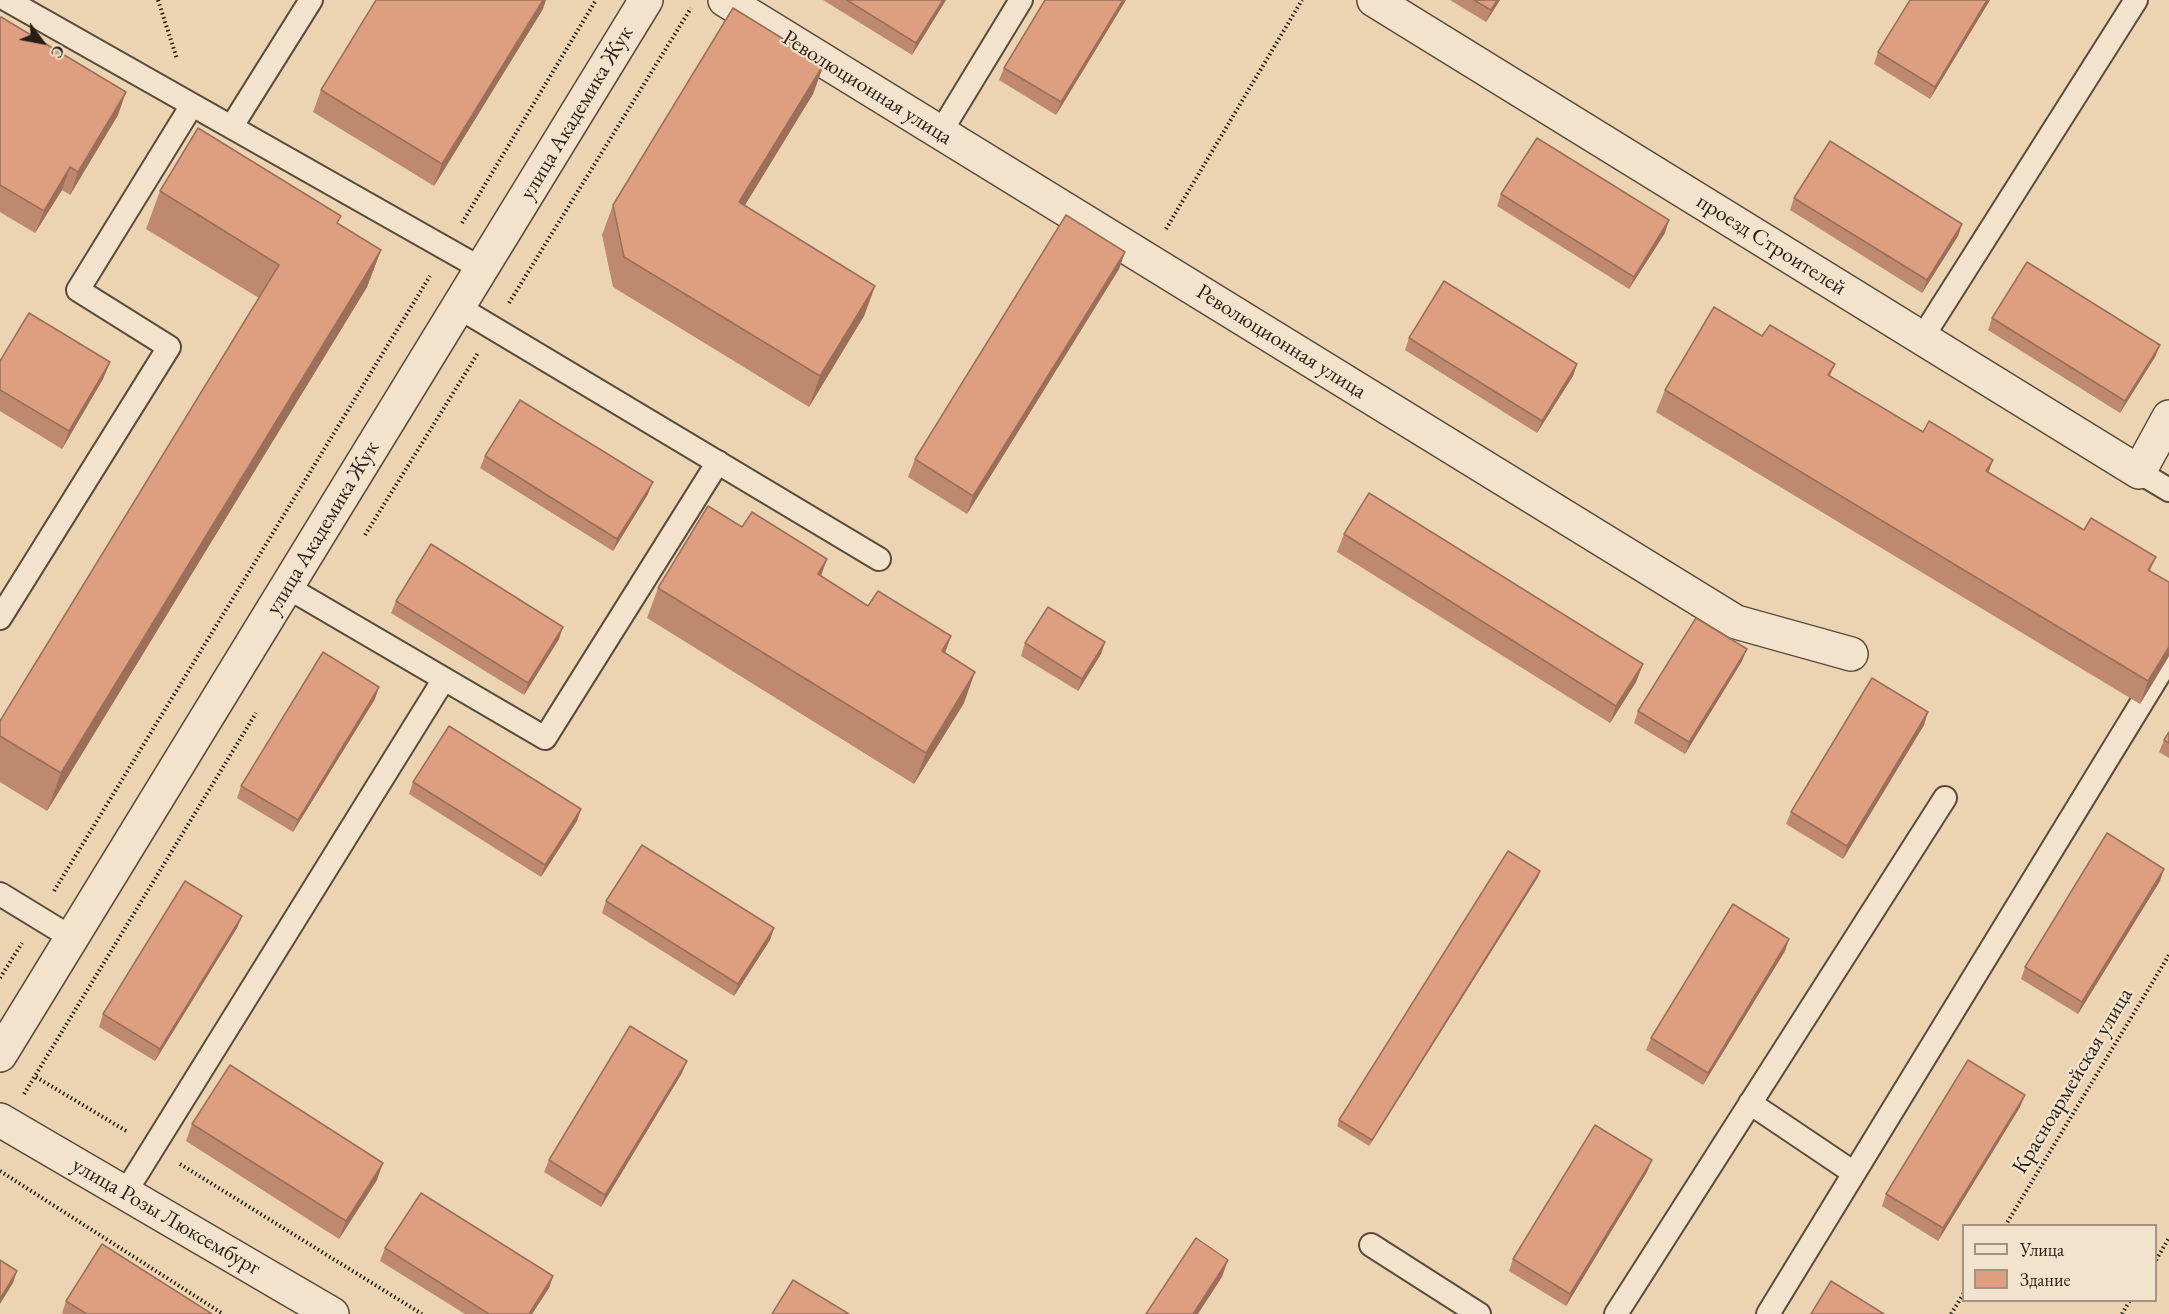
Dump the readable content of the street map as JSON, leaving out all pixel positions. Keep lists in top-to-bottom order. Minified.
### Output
{"streets":{"street":["Революционная улица","улица Академика Жук","проезд Строителей","улица Розы Люксембург"],"path":["Красноармейская улица"]},"legend":["Улица","Здание"],"north":"bottom right"}
